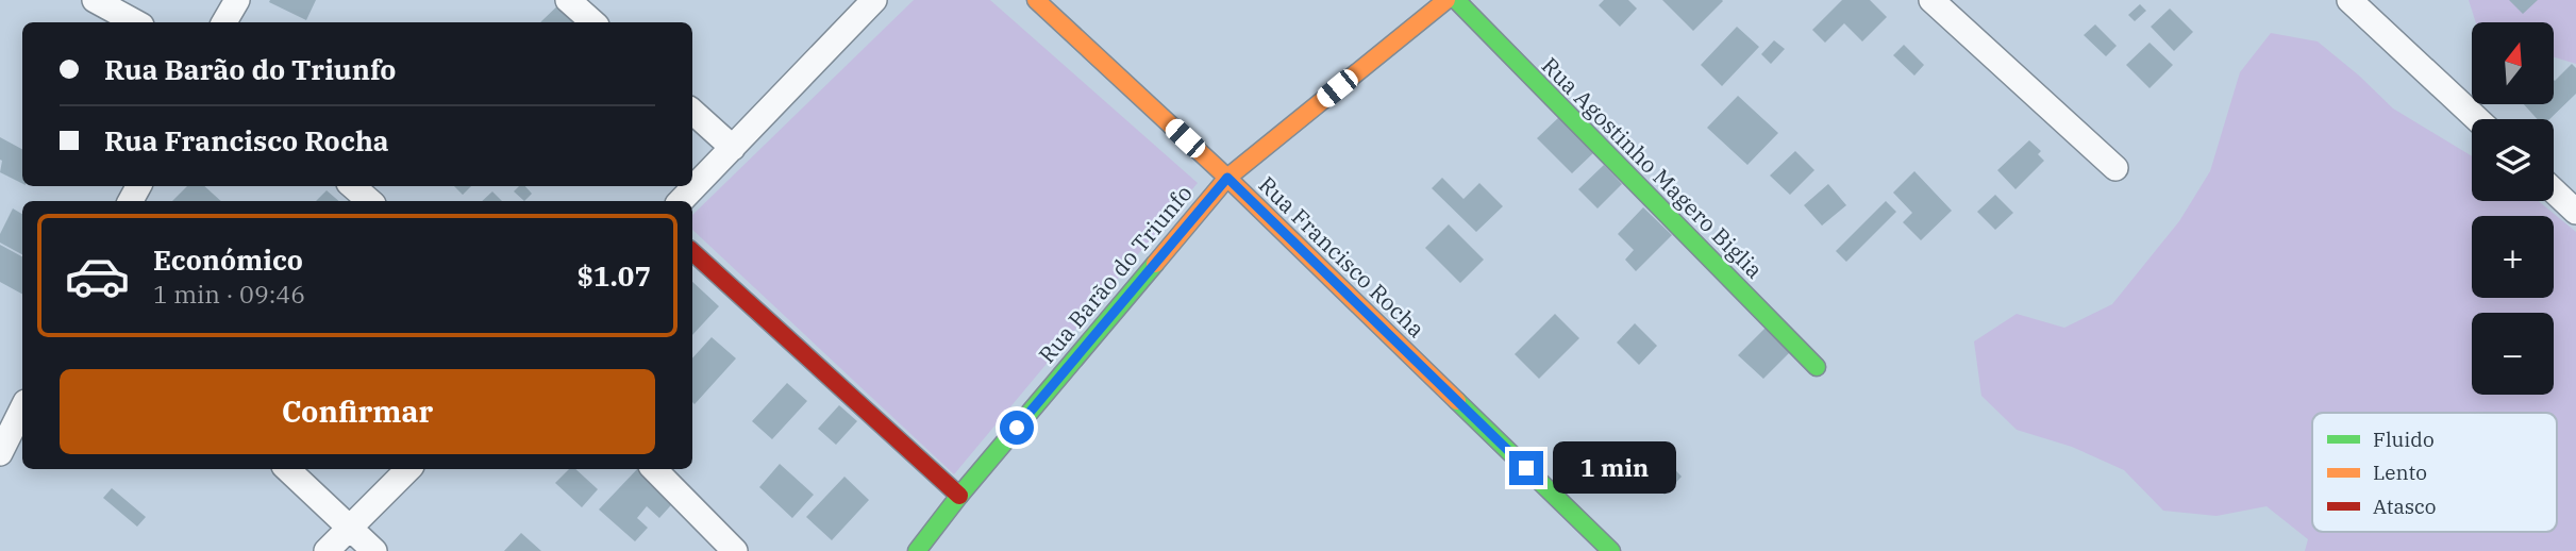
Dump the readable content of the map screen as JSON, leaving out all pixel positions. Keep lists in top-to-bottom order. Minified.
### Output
{"streets":{"street":["Rua Agostinho Magero Biglia","Rua Francisco Rocha","Rua Barão do Triunfo"]},"crossings":[["Rua Francisco Rocha","Rua Barão do Triunfo"]],"legend":["Fluido","Lento","Atasco"],"north":"top","page":{"map_buttons":["+","−"],"banner":["Rua Barão do Triunfo","Rua Francisco Rocha"],"list":[{"name":"Económico","note":"1 min · 09:46","value":"$1.07"}],"buttons":"Confirmar","bubble":"1 min"}}
